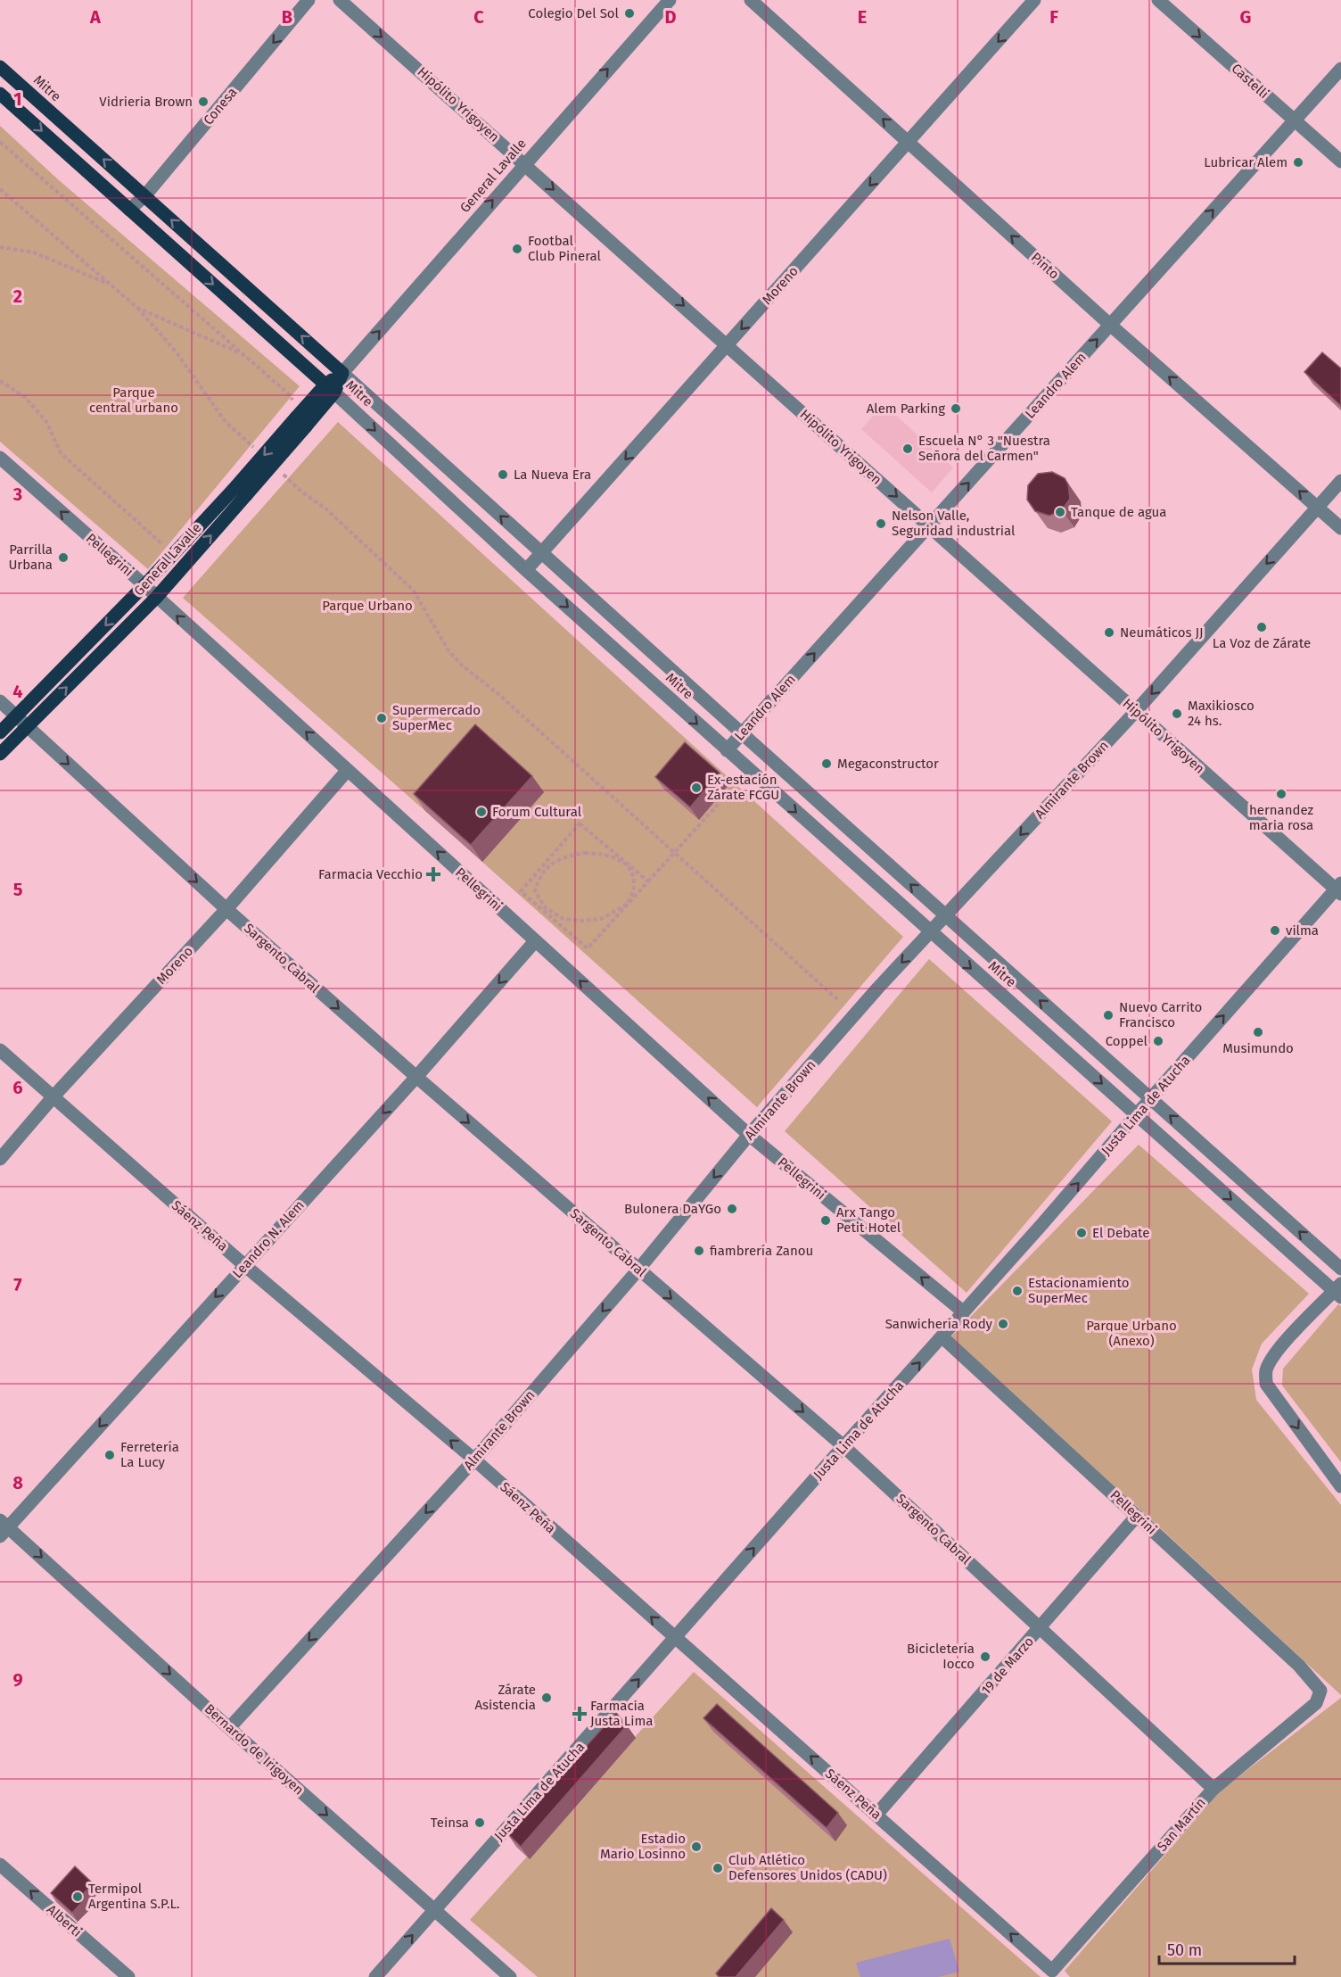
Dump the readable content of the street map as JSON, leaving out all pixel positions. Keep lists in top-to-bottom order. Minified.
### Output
{"streets":{"main road":["Mitre","General Lavalle"],"street":["Castelli","Hipólito Yrigoyen","Conesa","Pinto","Moreno","Leandro Alem","Pellegrini","Almirante Brown","Sargento Cabral","Justa Lima de Atucha","Sáenz Peña","Leandro N. Alem","19 de Marzo","Bernardo de Irigoyen","San Martín","Alberti"]},"crossings":[["Castelli","Leandro Alem"],["Mitre","Conesa"],["Mitre","General Lavalle"],["Mitre","Moreno"],["Mitre","Leandro Alem"],["Mitre","Almirante Brown"],["Mitre","Justa Lima de Atucha"],["Hipólito Yrigoyen","General Lavalle"],["Hipólito Yrigoyen","Moreno"],["Hipólito Yrigoyen","Leandro Alem"],["Hipólito Yrigoyen","Almirante Brown"],["Hipólito Yrigoyen","Justa Lima de Atucha"],["General Lavalle","Pellegrini"],["General Lavalle","Sargento Cabral"],["Pinto","Moreno"],["Pinto","Leandro Alem"],["Pinto","Almirante Brown"],["Moreno","Pellegrini"],["Moreno","Sargento Cabral"],["Moreno","Sáenz Peña"],["Pellegrini","Almirante Brown"],["Pellegrini","Justa Lima de Atucha"],["Pellegrini","Leandro N. Alem"],["Pellegrini","19 de Marzo"],["Pellegrini","San Martín"],["Almirante Brown","Sargento Cabral"],["Almirante Brown","Sáenz Peña"],["Almirante Brown","Bernardo de Irigoyen"],["Sargento Cabral","Justa Lima de Atucha"],["Sargento Cabral","Leandro N. Alem"],["Sargento Cabral","19 de Marzo"],["Sargento Cabral","San Martín"],["Justa Lima de Atucha","Sáenz Peña"],["Justa Lima de Atucha","Bernardo de Irigoyen"],["Sáenz Peña","Leandro N. Alem"],["Sáenz Peña","19 de Marzo"],["Sáenz Peña","San Martín"],["Leandro N. Alem","Bernardo de Irigoyen"]],"one_way":["Castelli","Hipólito Yrigoyen","Conesa","Pinto","Moreno","Leandro Alem","Pellegrini","Almirante Brown","Sargento Cabral","Justa Lima de Atucha","Sáenz Peña","Leandro N. Alem","Bernardo de Irigoyen","Alberti"],"parks":["Parque central urbano","Parque Urbano","Parque Urbano (Anexo)"],"places":{"other":["Colegio Del Sol","Vidrieria Brown","Lubricar Alem","Footbal Club Pineral","Alem Parking","Escuela N° 3 \"Nuestra Señora del Carmen\"","La Nueva Era","Tanque de agua","Nelson Valle, Seguridad industrial","Parrilla Urbana","La Voz de Zárate","Neumáticos JJ","Maxikiosco 24 hs.","Supermercado SuperMec","Megaconstructor","Ex-estación Zárate FCGU","hernandez maria rosa","Forum Cultural","vilma","Nuevo Carrito Francisco","Musimundo","Coppel","Bulonera DaYGo","Arx Tango Petit Hotel","El Debate","fiambrería Zanou","Estacionamiento SuperMec","Sanwichería Rody","Ferretería La Lucy","Bicicletería Iocco","Zárate Asistencia","Teinsa","Estadio Mario Losinno","Club Atlético Defensores Unidos (CADU)","Termipol Argentina S.P.L."],"health":["Farmacia Vecchio","Farmacia Justa Lima"]},"scale_bar":"50 m","grid":{"columns":["A","B","C","D","E","F","G"],"rows":["1","2","3","4","5","6","7","8","9"]}}
